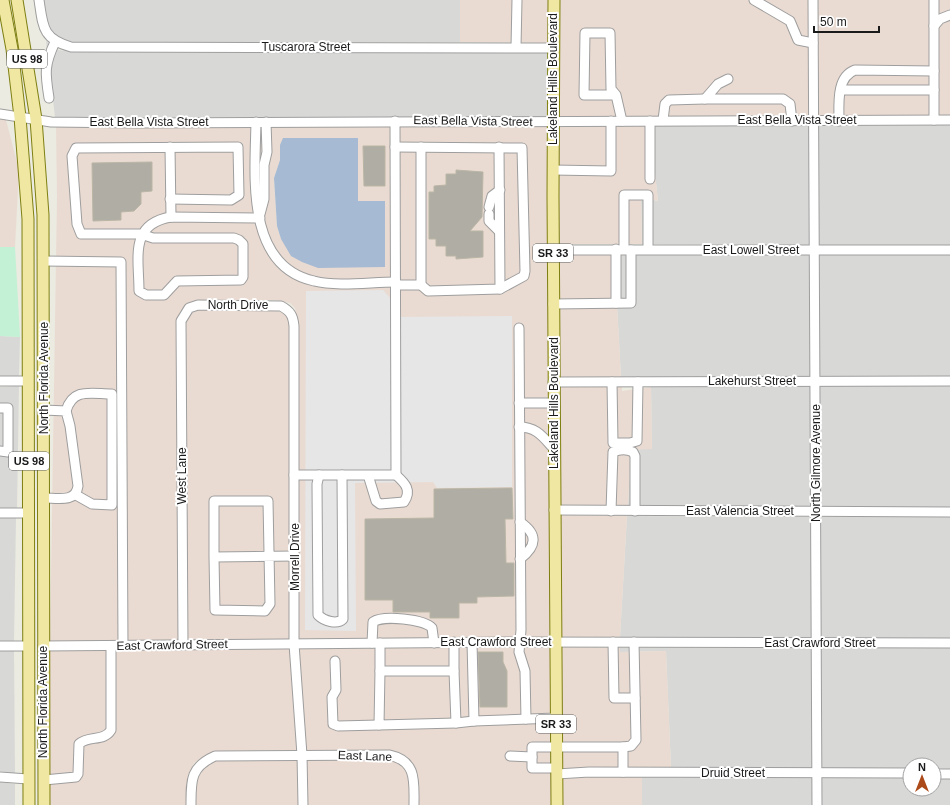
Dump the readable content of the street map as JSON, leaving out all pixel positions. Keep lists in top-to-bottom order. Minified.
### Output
{"streets":{"main road":["US 98","Lakeland Hills Boulevard","SR 33","North Florida Avenue"],"street":["Tuscarora Street","East Bella Vista Street","East Lowell Street","North Drive","Lakehurst Street","North Gilmore Avenue","West Lane","East Valencia Street","Morrell Drive","East Crawford Street","East Lane","Druid Street"]},"crossings":[["Tuscarora Street","Lakeland Hills Boulevard"],["Lakeland Hills Boulevard","East Bella Vista Street"],["Lakeland Hills Boulevard","East Lowell Street"],["Lakeland Hills Boulevard","Lakehurst Street"],["Lakeland Hills Boulevard","East Valencia Street"],["Lakeland Hills Boulevard","East Crawford Street"],["Lakeland Hills Boulevard","Druid Street"],["East Bella Vista Street","North Florida Avenue"],["East Bella Vista Street","North Gilmore Avenue"],["East Lowell Street","North Gilmore Avenue"],["North Drive","West Lane"],["North Drive","Morrell Drive"],["North Florida Avenue","East Crawford Street"],["Lakehurst Street","North Gilmore Avenue"],["North Gilmore Avenue","East Valencia Street"],["North Gilmore Avenue","East Crawford Street"],["North Gilmore Avenue","Druid Street"],["West Lane","East Crawford Street"],["Morrell Drive","East Crawford Street"],["Morrell Drive","East Lane"]],"scale_bar":"50 m","north":"top"}
